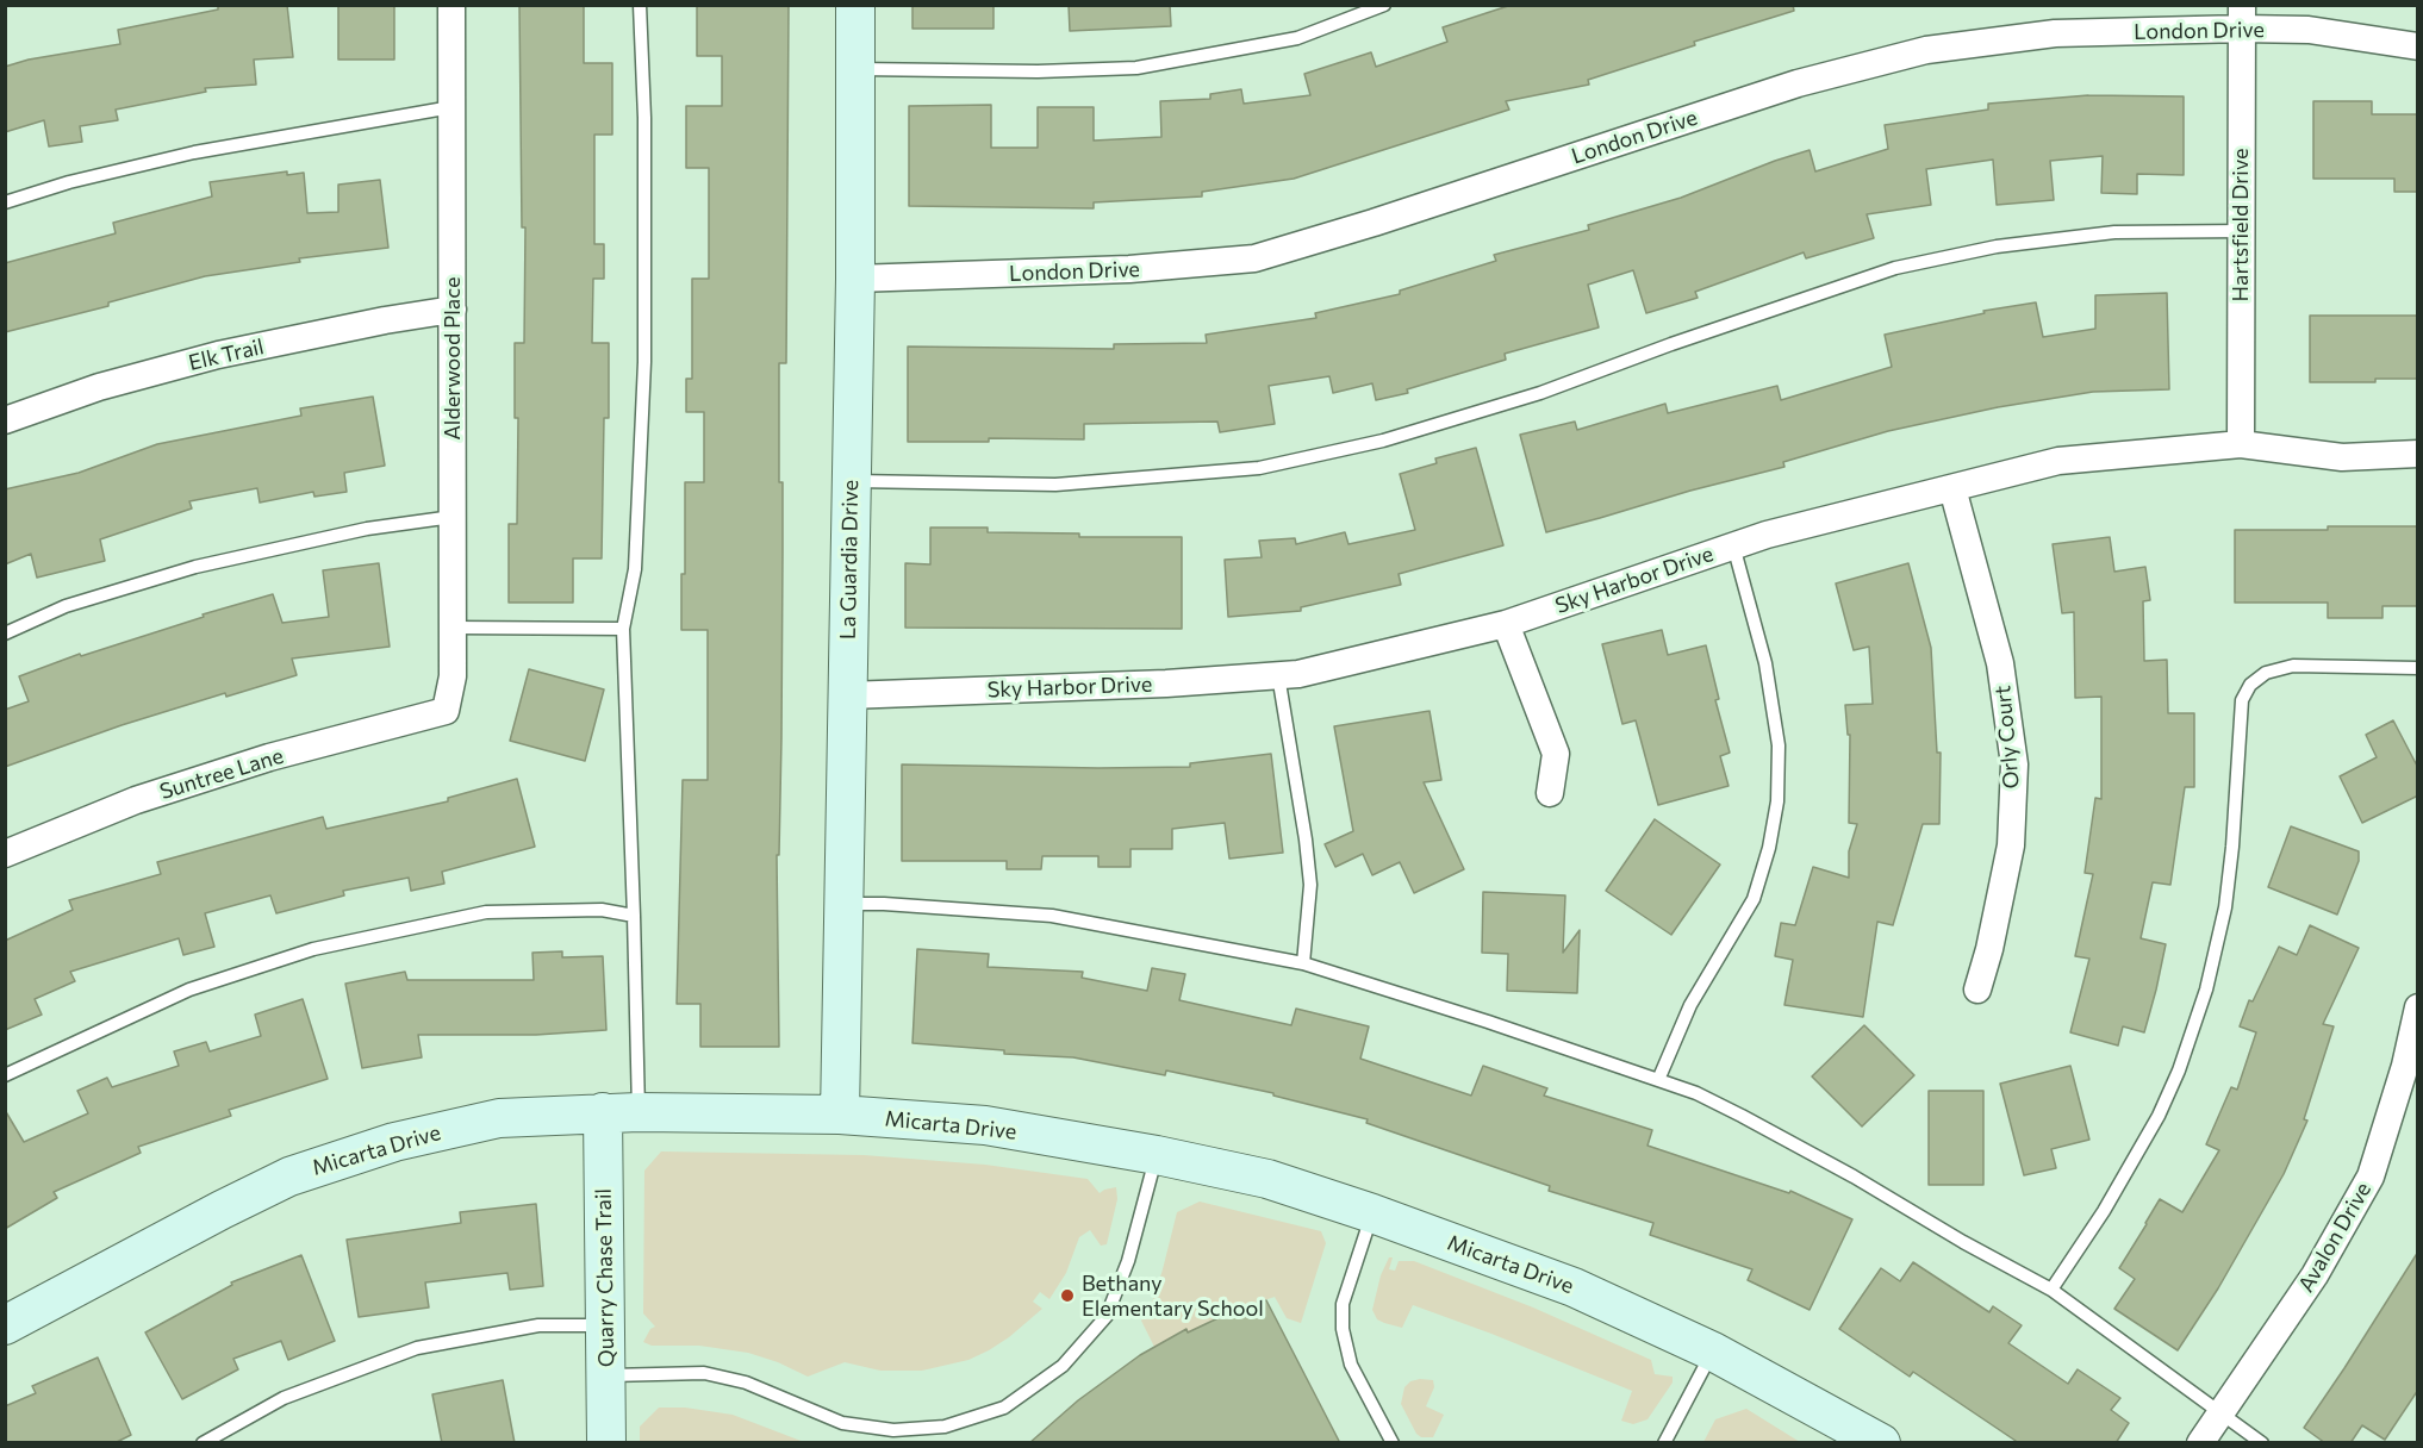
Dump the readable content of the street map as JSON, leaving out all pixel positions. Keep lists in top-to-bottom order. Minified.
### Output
{"streets":{"street":["London Drive","Hartsfield Drive","Elk Trail","Alderwood Place","La Guardia Drive","Sky Harbor Drive","Orly Court","Suntree Lane","Micarta Drive","Avalon Drive","Quarry Chase Trail"]},"crossings":[["London Drive","Hartsfield Drive"],["London Drive","La Guardia Drive"],["Hartsfield Drive","Sky Harbor Drive"],["Elk Trail","Alderwood Place"],["Alderwood Place","Suntree Lane"],["La Guardia Drive","Sky Harbor Drive"],["La Guardia Drive","Micarta Drive"],["Sky Harbor Drive","Orly Court"],["Micarta Drive","Quarry Chase Trail"]],"places":["Bethany Elementary School"]}
